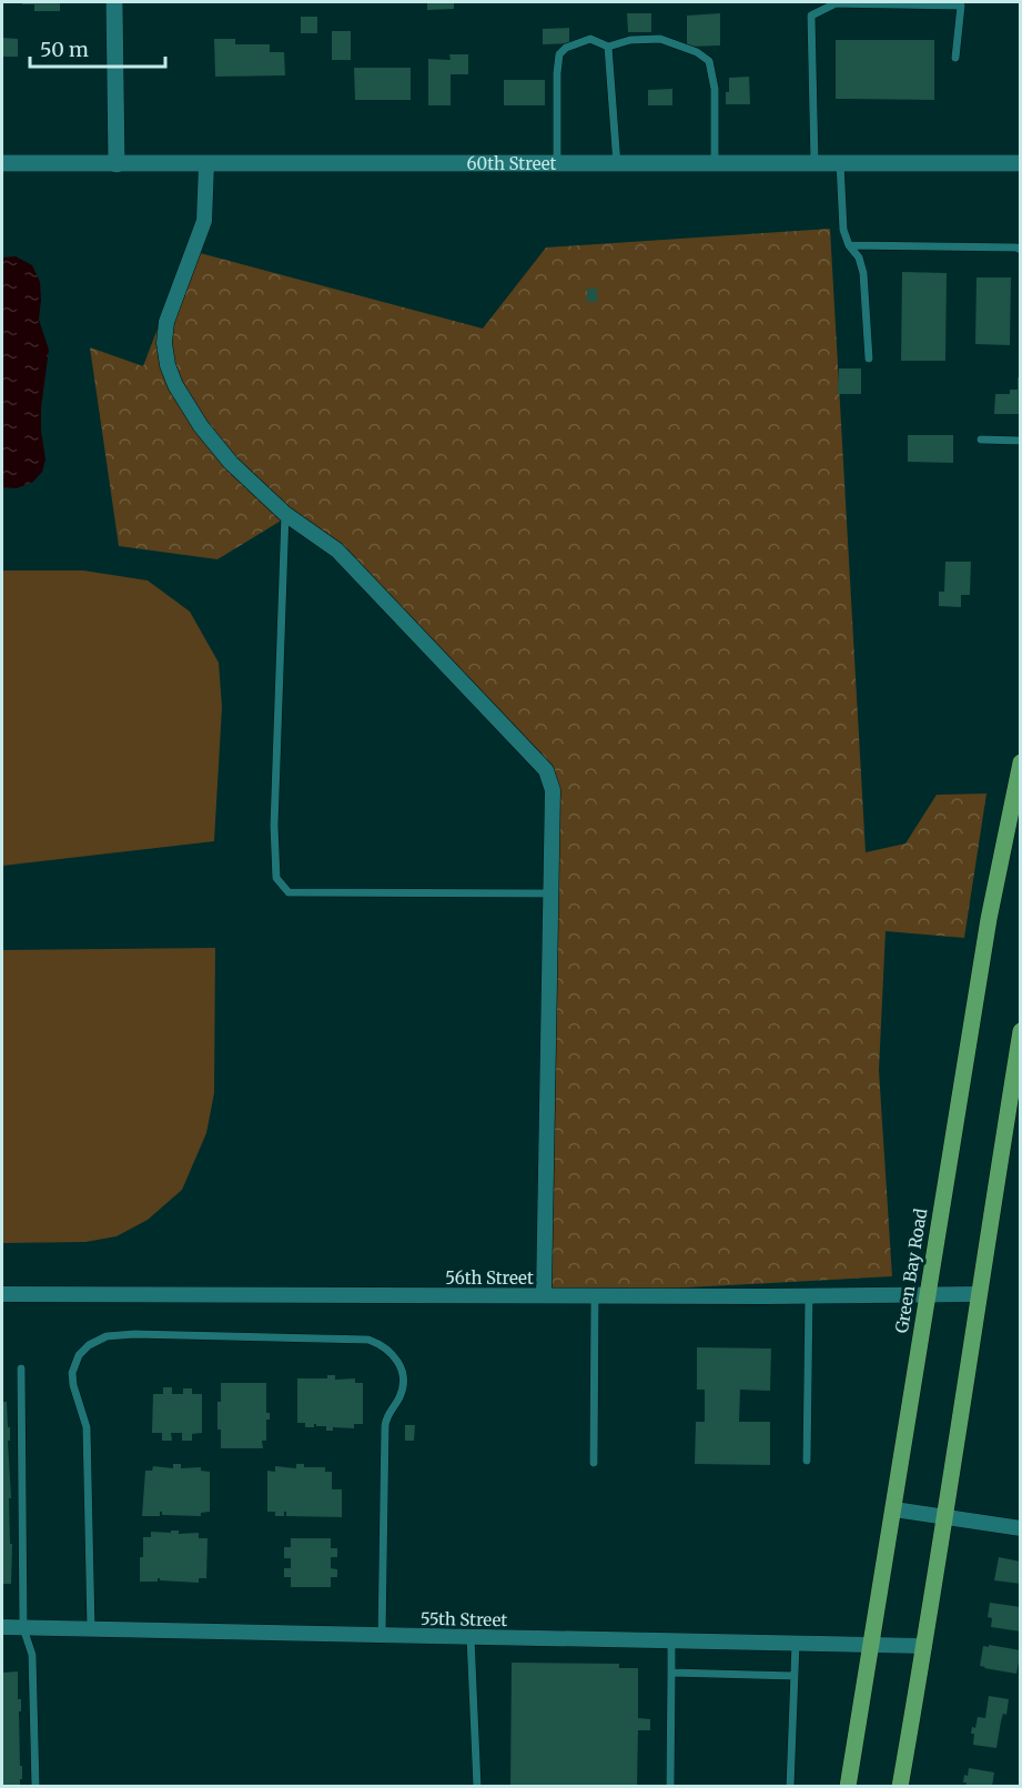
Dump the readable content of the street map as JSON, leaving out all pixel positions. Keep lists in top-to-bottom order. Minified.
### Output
{"streets":{"main road":["Green Bay Road"],"street":["60th Street","56th Street","55th Street"]},"crossings":[["Green Bay Road","56th Street"],["Green Bay Road","55th Street"]],"scale_bar":"50 m"}
